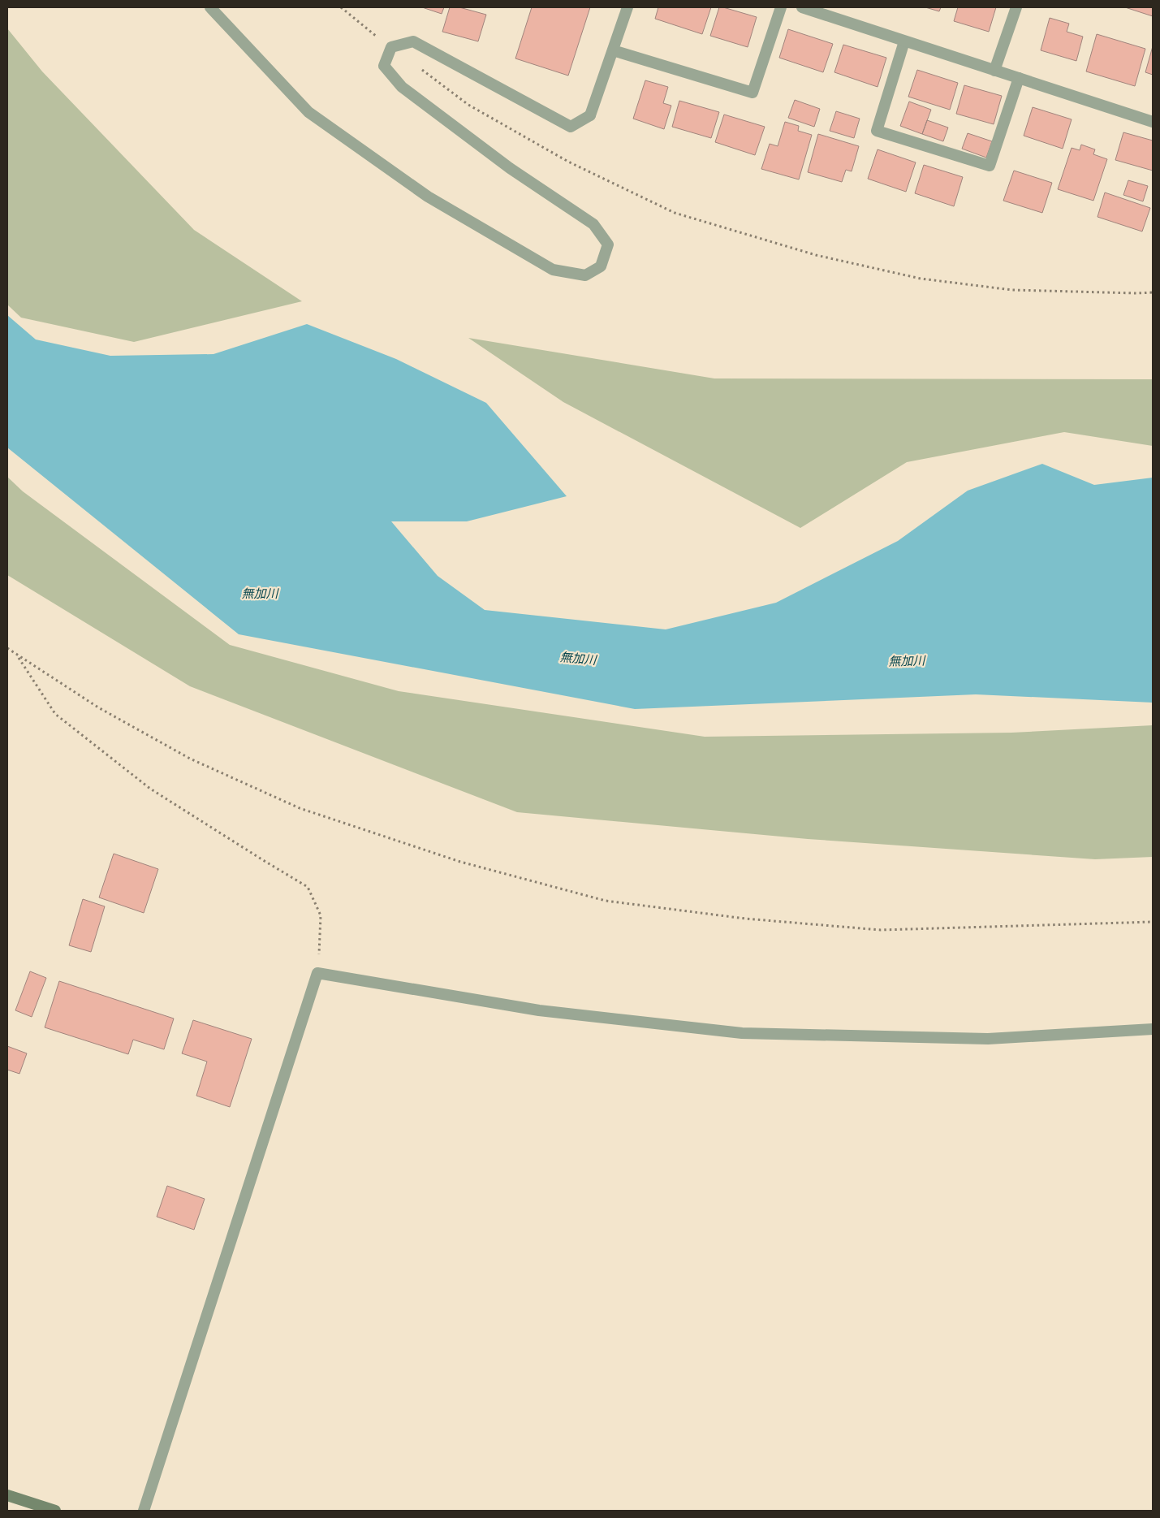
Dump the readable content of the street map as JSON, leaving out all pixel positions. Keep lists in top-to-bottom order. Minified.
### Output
{"water":["無加川"]}
